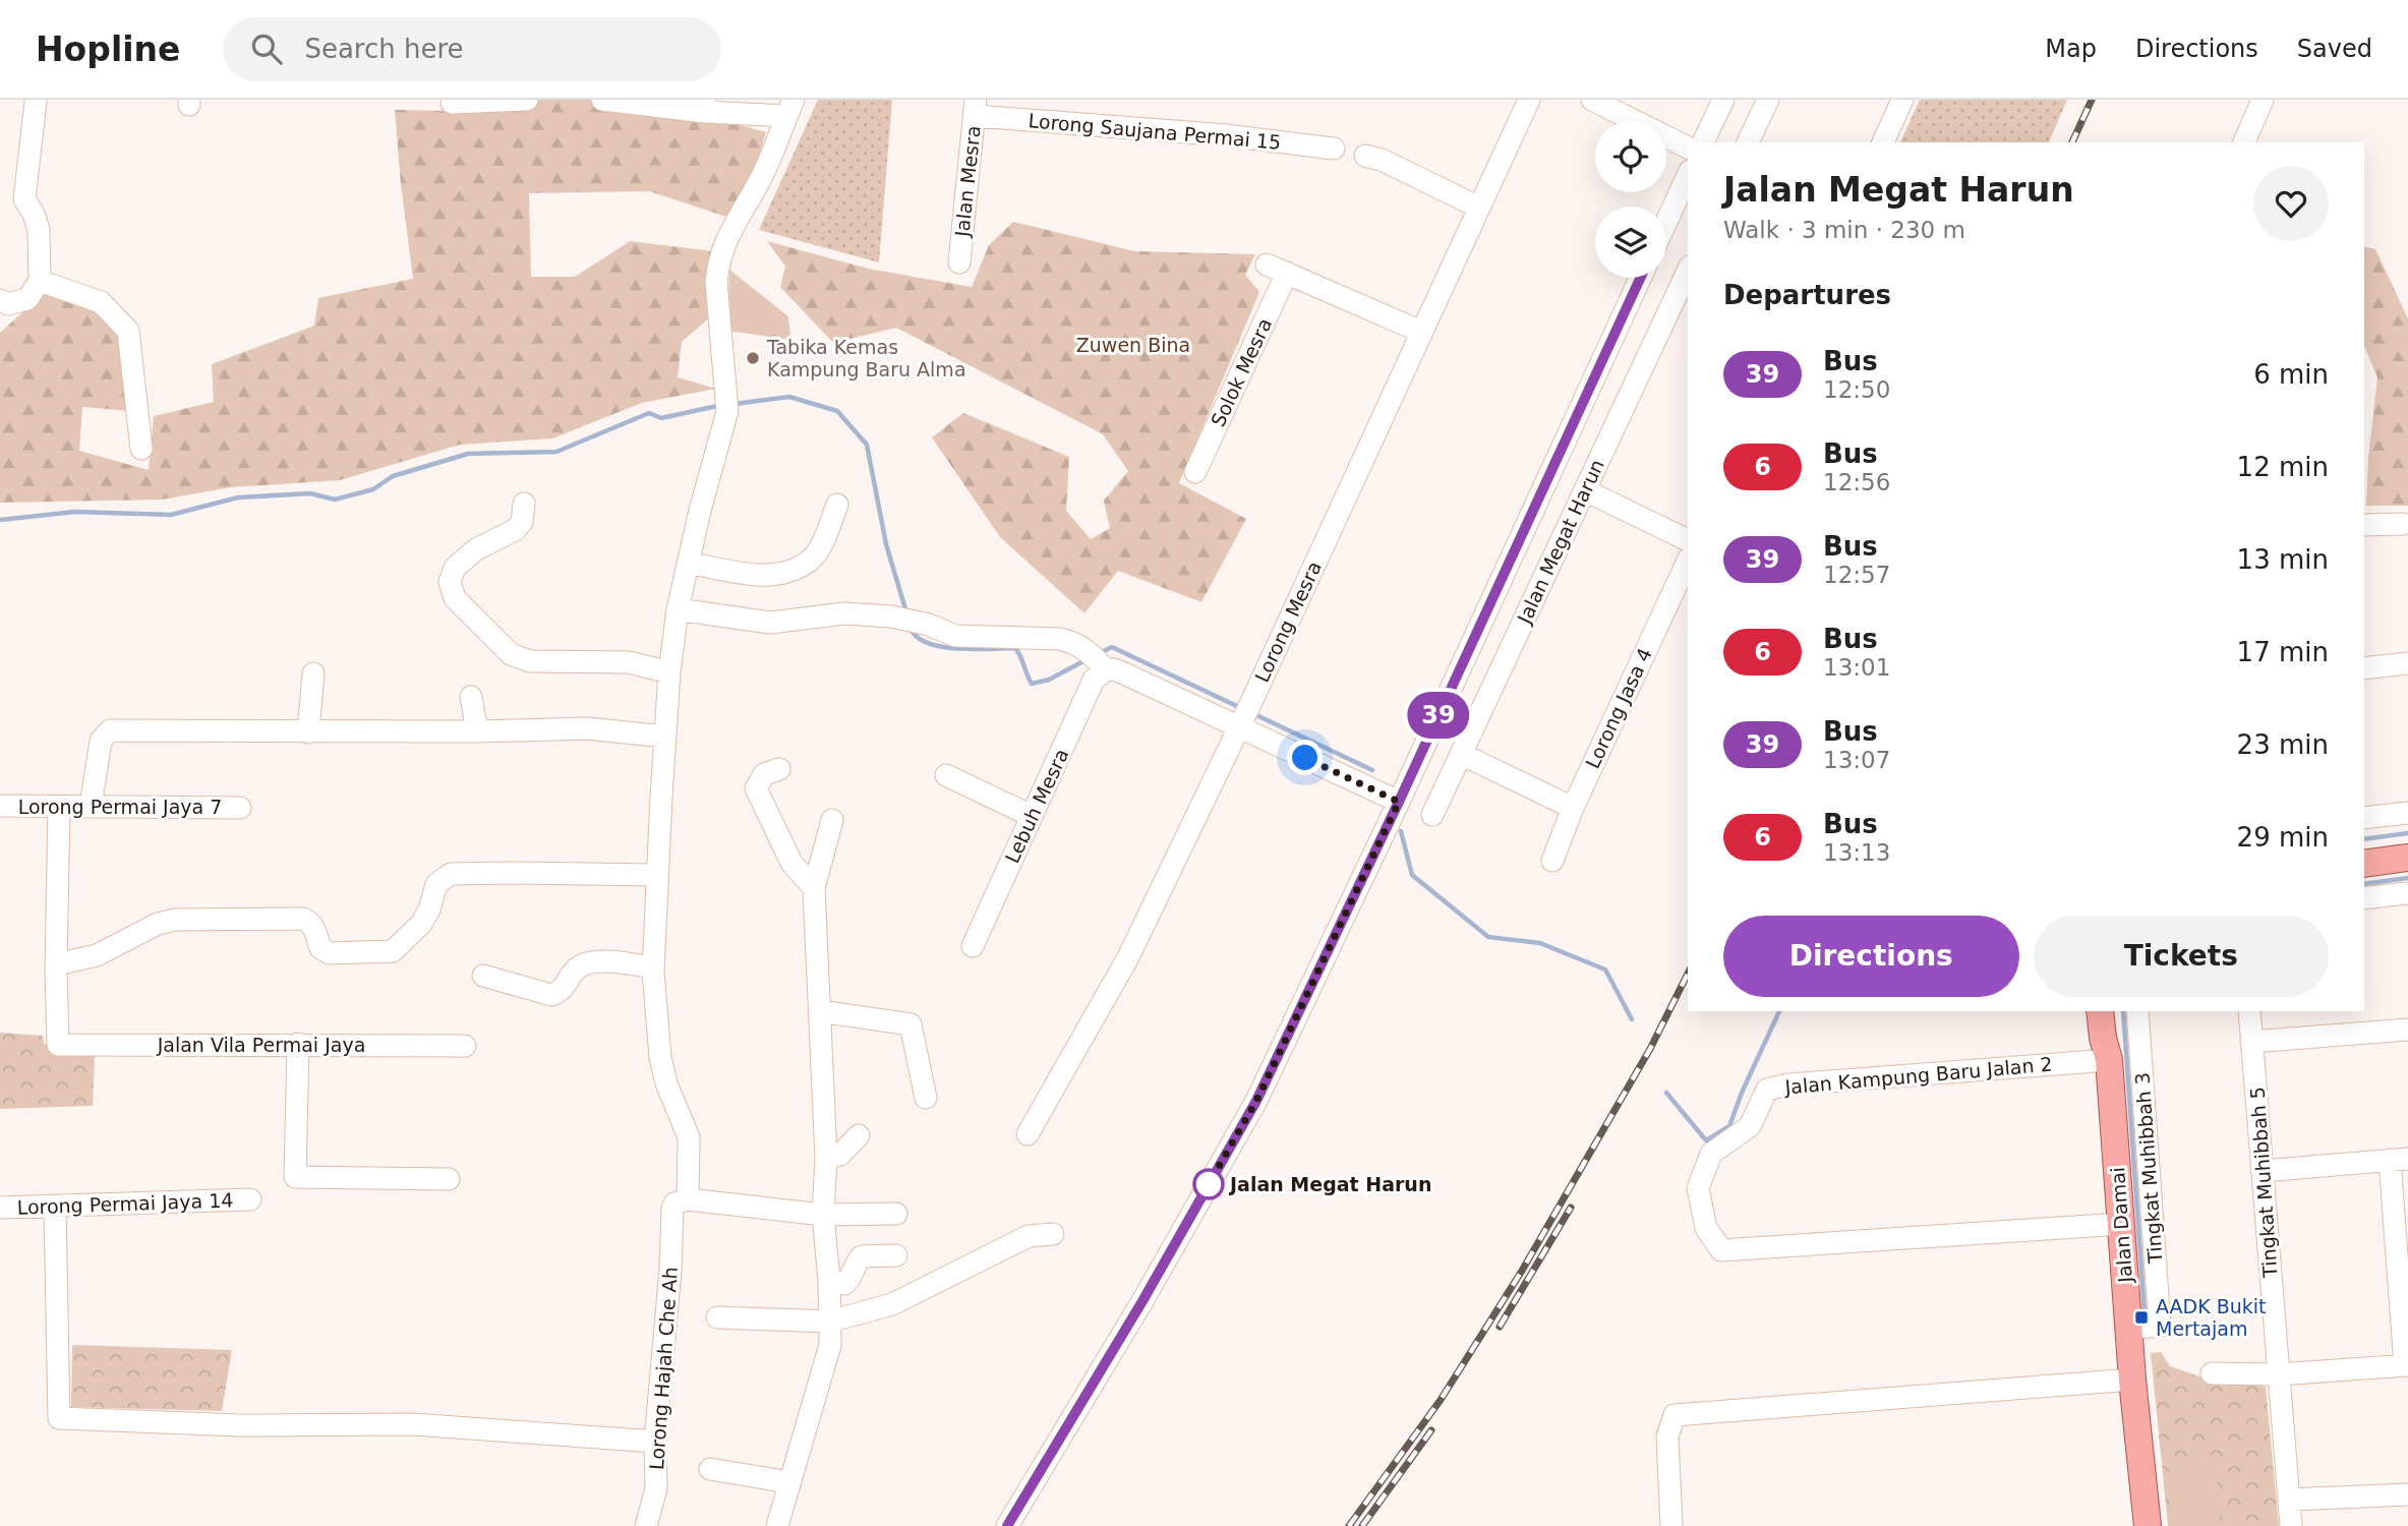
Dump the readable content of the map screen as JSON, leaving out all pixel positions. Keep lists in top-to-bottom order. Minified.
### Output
{"streets":{"main road":["Jalan Damai"],"street":["Lorong Saujana Permai 15","Jalan Mesra","Solok Mesra","Jalan Megat Harun","Lorong Mesra","Lorong Jasa 4","Lebuh Mesra","Lorong Permai Jaya 7","Jalan Vila Permai Jaya","Jalan Kampung Baru Jalan 2","Tingkat Muhibbah 3","Tingkat Muhibbah 5","Lorong Permai Jaya 14","Lorong Hajah Che Ah"]},"crossings":[["Lorong Saujana Permai 15","Jalan Mesra"],["Jalan Kampung Baru Jalan 2","Jalan Damai"],["Tingkat Muhibbah 3","Jalan Damai"]],"parks":["Zuwen Bina"],"places":{"other":["Tabika Kemas Kampung Baru Alma","Jalan Megat Harun"],"transit":["AADK Bukit Mertajam"]},"lines":["bus line 39"],"page":{"header":"Hopline","search":"Search here","nav":["Map","Directions","Saved"],"on_map":"39","heading":[["Jalan Megat Harun","Walk · 3 min · 230 m"],"Departures"],"list":[{"mark":"39","name":"Bus","note":"12:50","value":"6 min"},{"mark":"6","name":"Bus","note":"12:56","value":"12 min"},{"mark":"39","name":"Bus","note":"12:57","value":"13 min"},{"mark":"6","name":"Bus","note":"13:01","value":"17 min"},{"mark":"39","name":"Bus","note":"13:07","value":"23 min"},{"mark":"6","name":"Bus","note":"13:13","value":"29 min"}],"buttons":["Directions","Tickets"]}}
